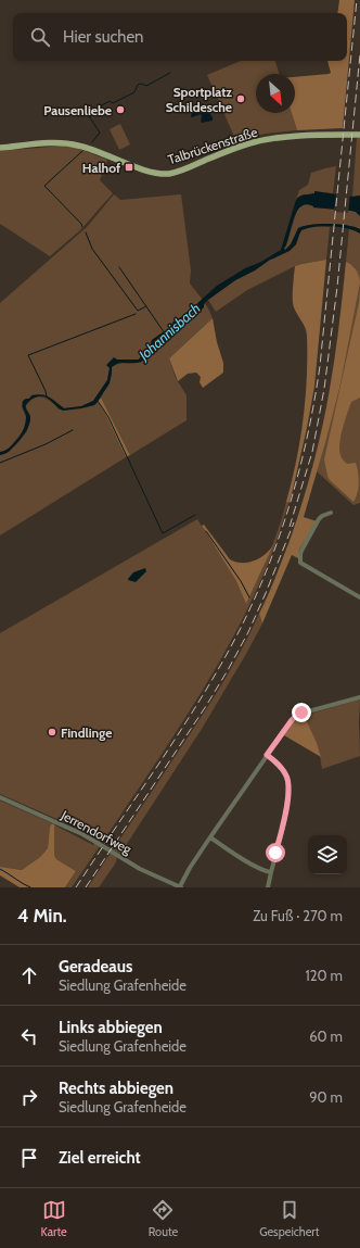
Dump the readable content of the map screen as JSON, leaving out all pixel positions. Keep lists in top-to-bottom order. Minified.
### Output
{"streets":{"main road":["Talbrückenstraße"],"street":["Jerrendorfweg"]},"water":["Johannisbach"],"places":{"other":["Sportplatz Schildesche","Pausenliebe","Findlinge"],"transit":["Halhof"]},"north":"bottom right","page":{"search":"Hier suchen","heading":["4 Min.","Zu Fuß · 270 m"],"list":[["Geradeaus","Siedlung Grafenheide","120 m"],["Links abbiegen","Siedlung Grafenheide","60 m"],["Rechts abbiegen","Siedlung Grafenheide","90 m"],"Ziel erreicht"],"nav":["Karte","Route","Gespeichert"]}}
